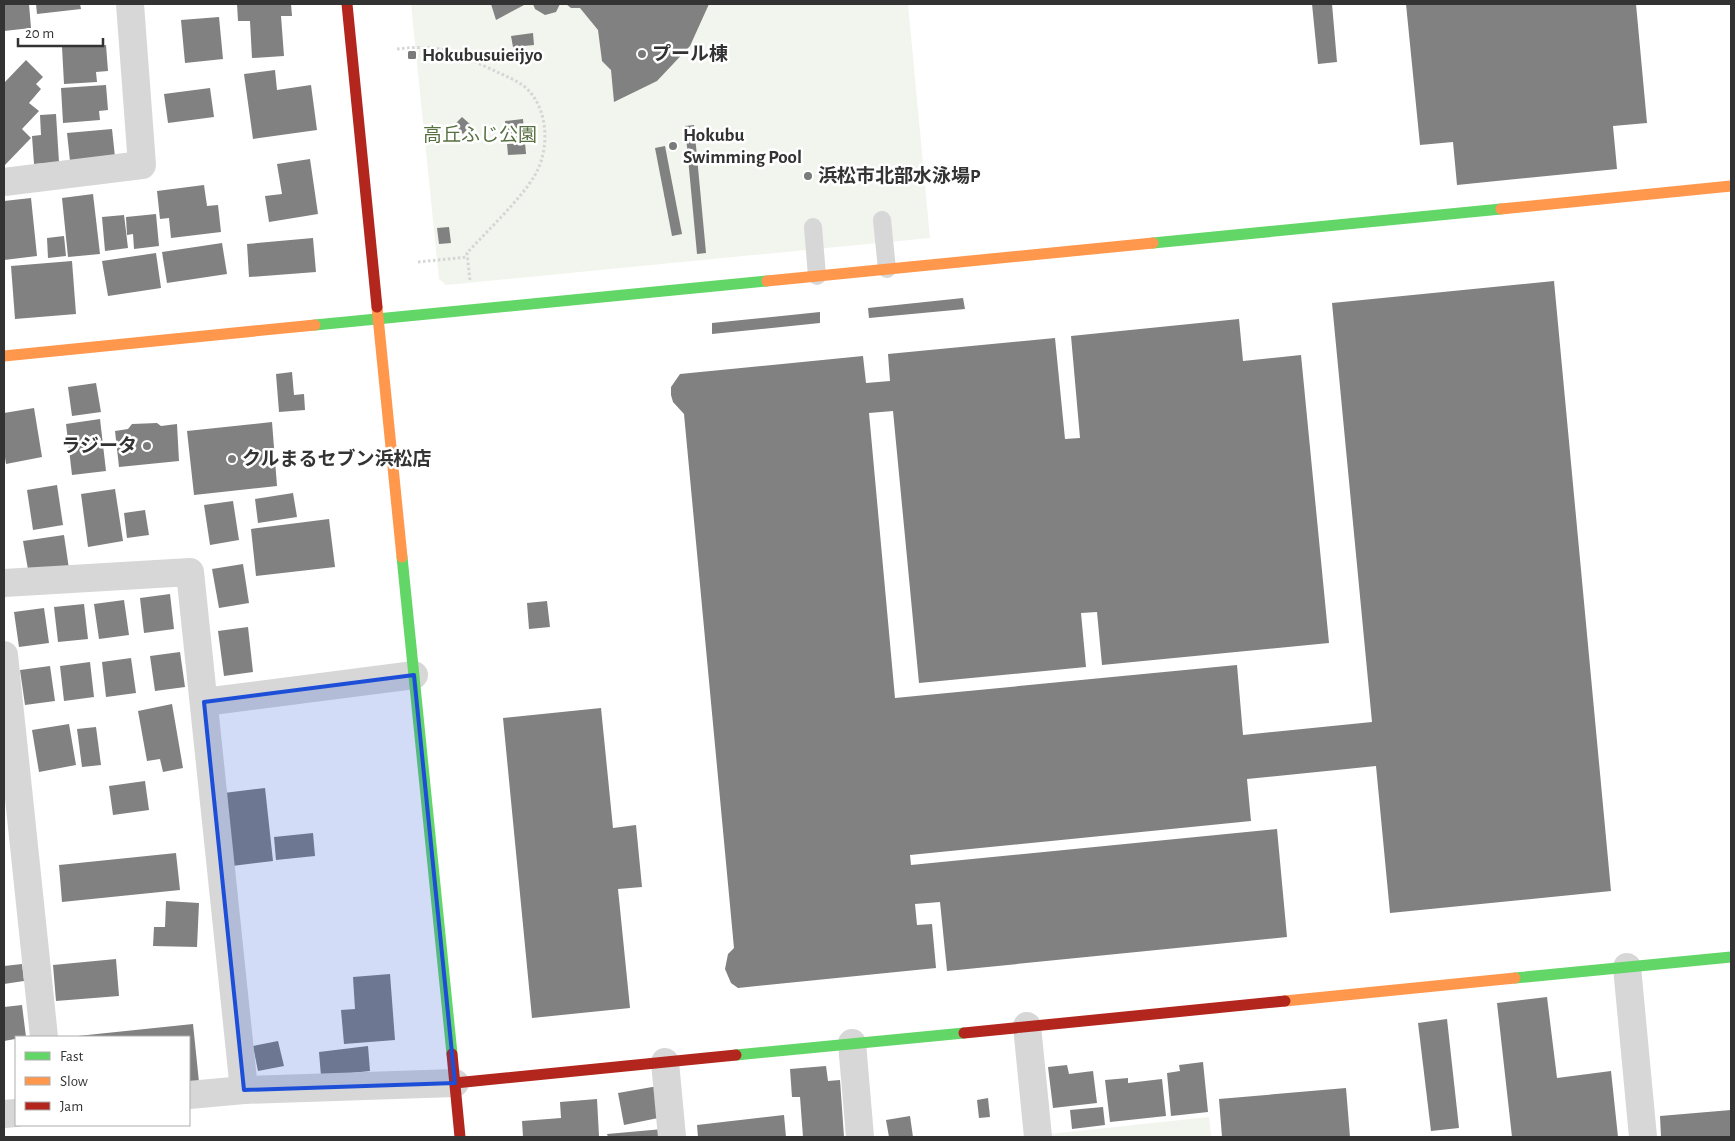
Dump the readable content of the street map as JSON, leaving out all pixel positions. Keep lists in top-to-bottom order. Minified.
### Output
{"parks":["高丘ふじ公園"],"places":{"other":["プール棟","Hokubu Swimming Pool","浜松市北部水泳場P","ラジータ","クルまるセブン浜松店"],"transit":["Hokubusuieijyo"]},"legend":["Fast","Slow","Jam"],"scale_bar":"20 m"}
